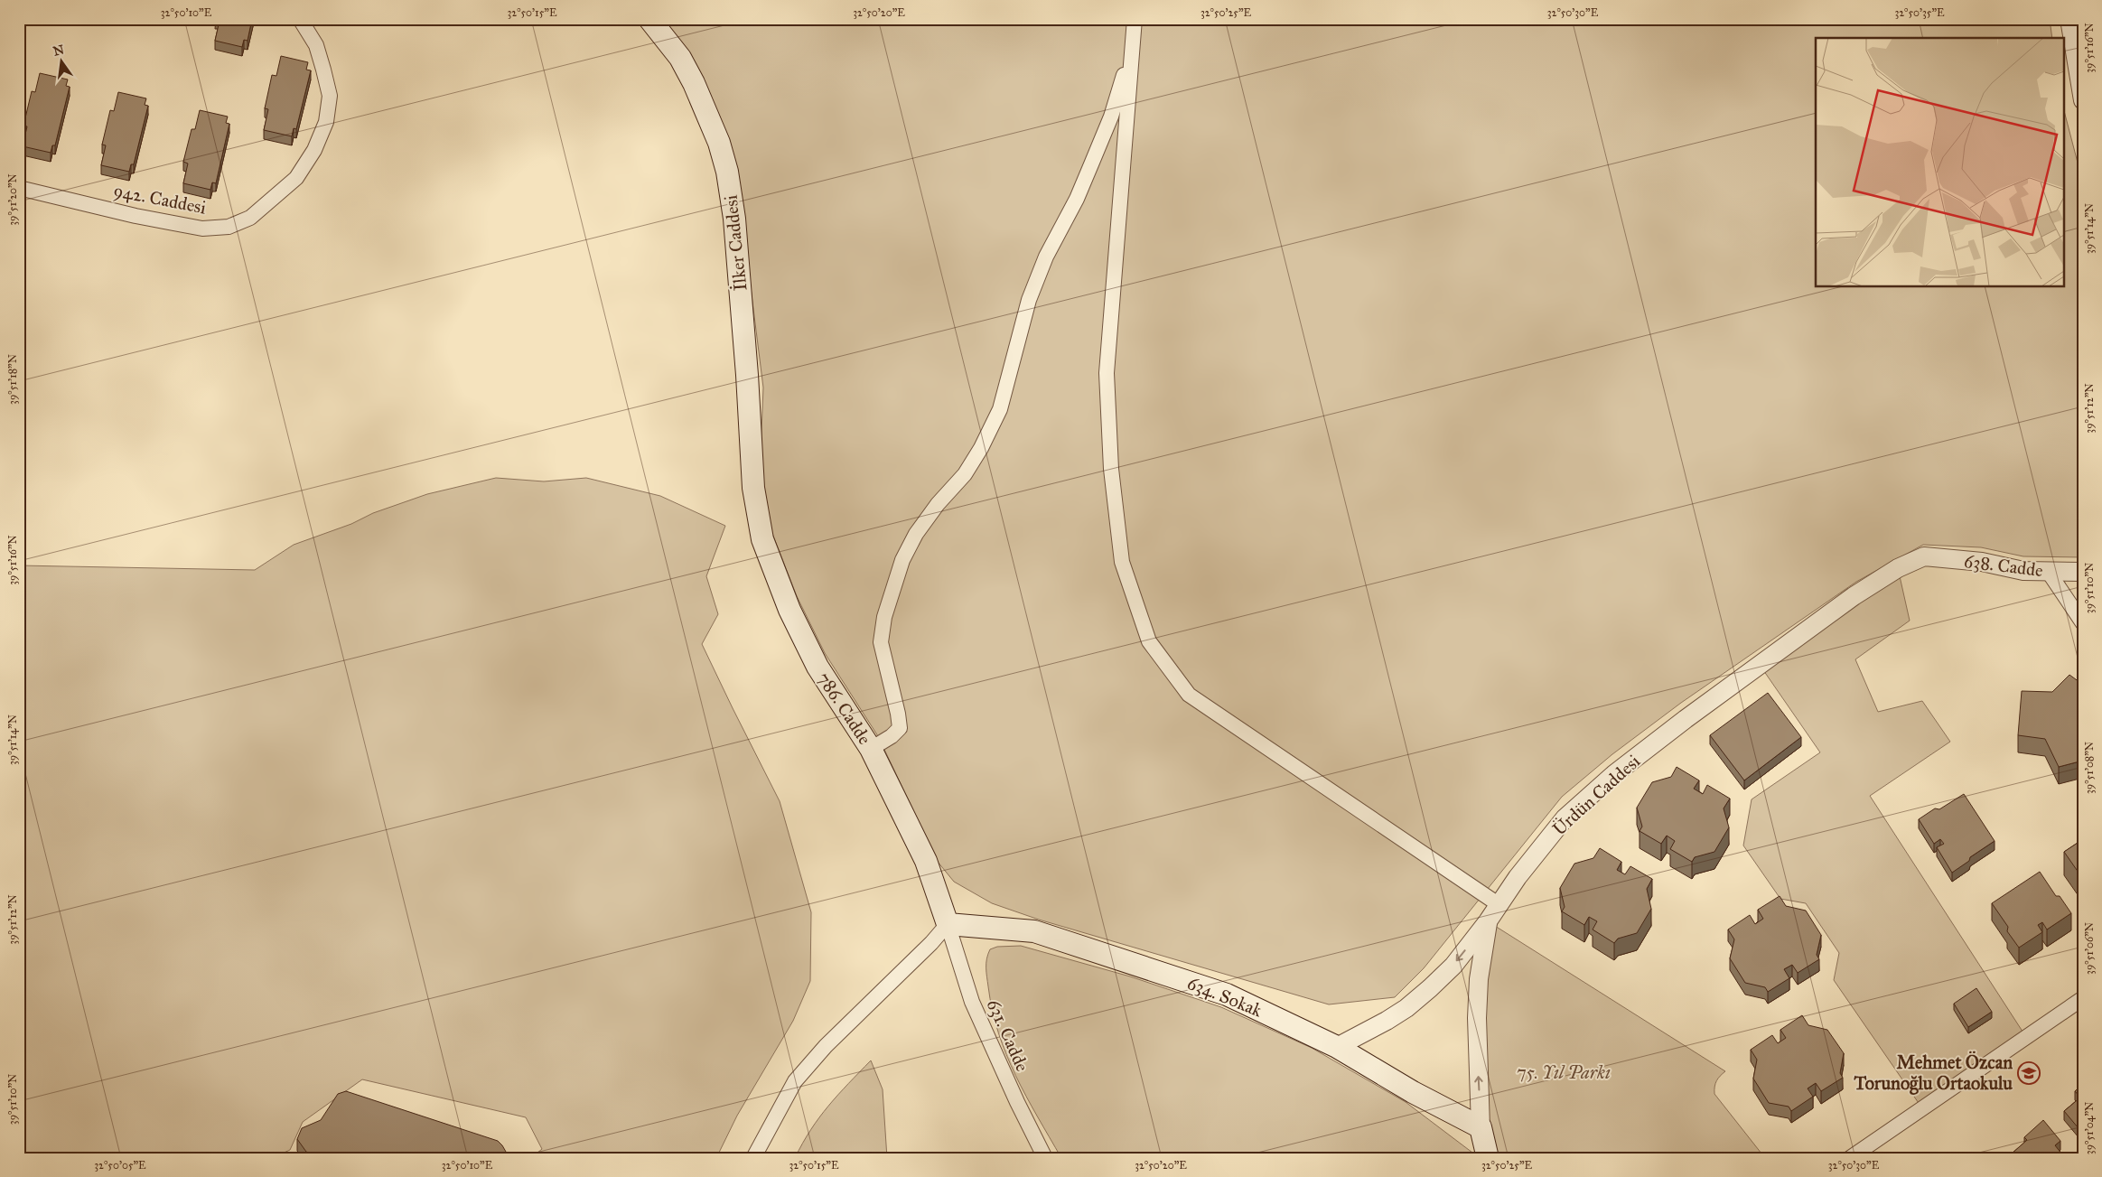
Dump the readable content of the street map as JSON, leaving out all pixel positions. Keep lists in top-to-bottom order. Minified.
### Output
{"streets":{"main road":["İlker Caddesi","786. Cadde","Ürdün Caddesi","634. Sokak"],"street":["942. Caddesi","638. Cadde","631. Cadde"]},"crossings":[["İlker Caddesi","786. Cadde"],["638. Cadde","Ürdün Caddesi"],["786. Cadde","634. Sokak"],["786. Cadde","631. Cadde"],["Ürdün Caddesi","634. Sokak"],["634. Sokak","631. Cadde"]],"parks":["75. Yıl Parkı"],"places":{"school or university":["Mehmet Özcan Torunoğlu Ortaokulu"]},"north":"top","coordinates":["32°50'10\"E","32°50'15\"E","32°50'20\"E","32°50'25\"E","32°50'30\"E","32°50'35\"E","39°51'16\"N","39°51'20\"N","39°51'14\"N","39°51'18\"N","39°51'12\"N","39°51'10\"N","39°51'08\"N","39°51'06\"N","39°51'04\"N","32°50'05\"E"]}
